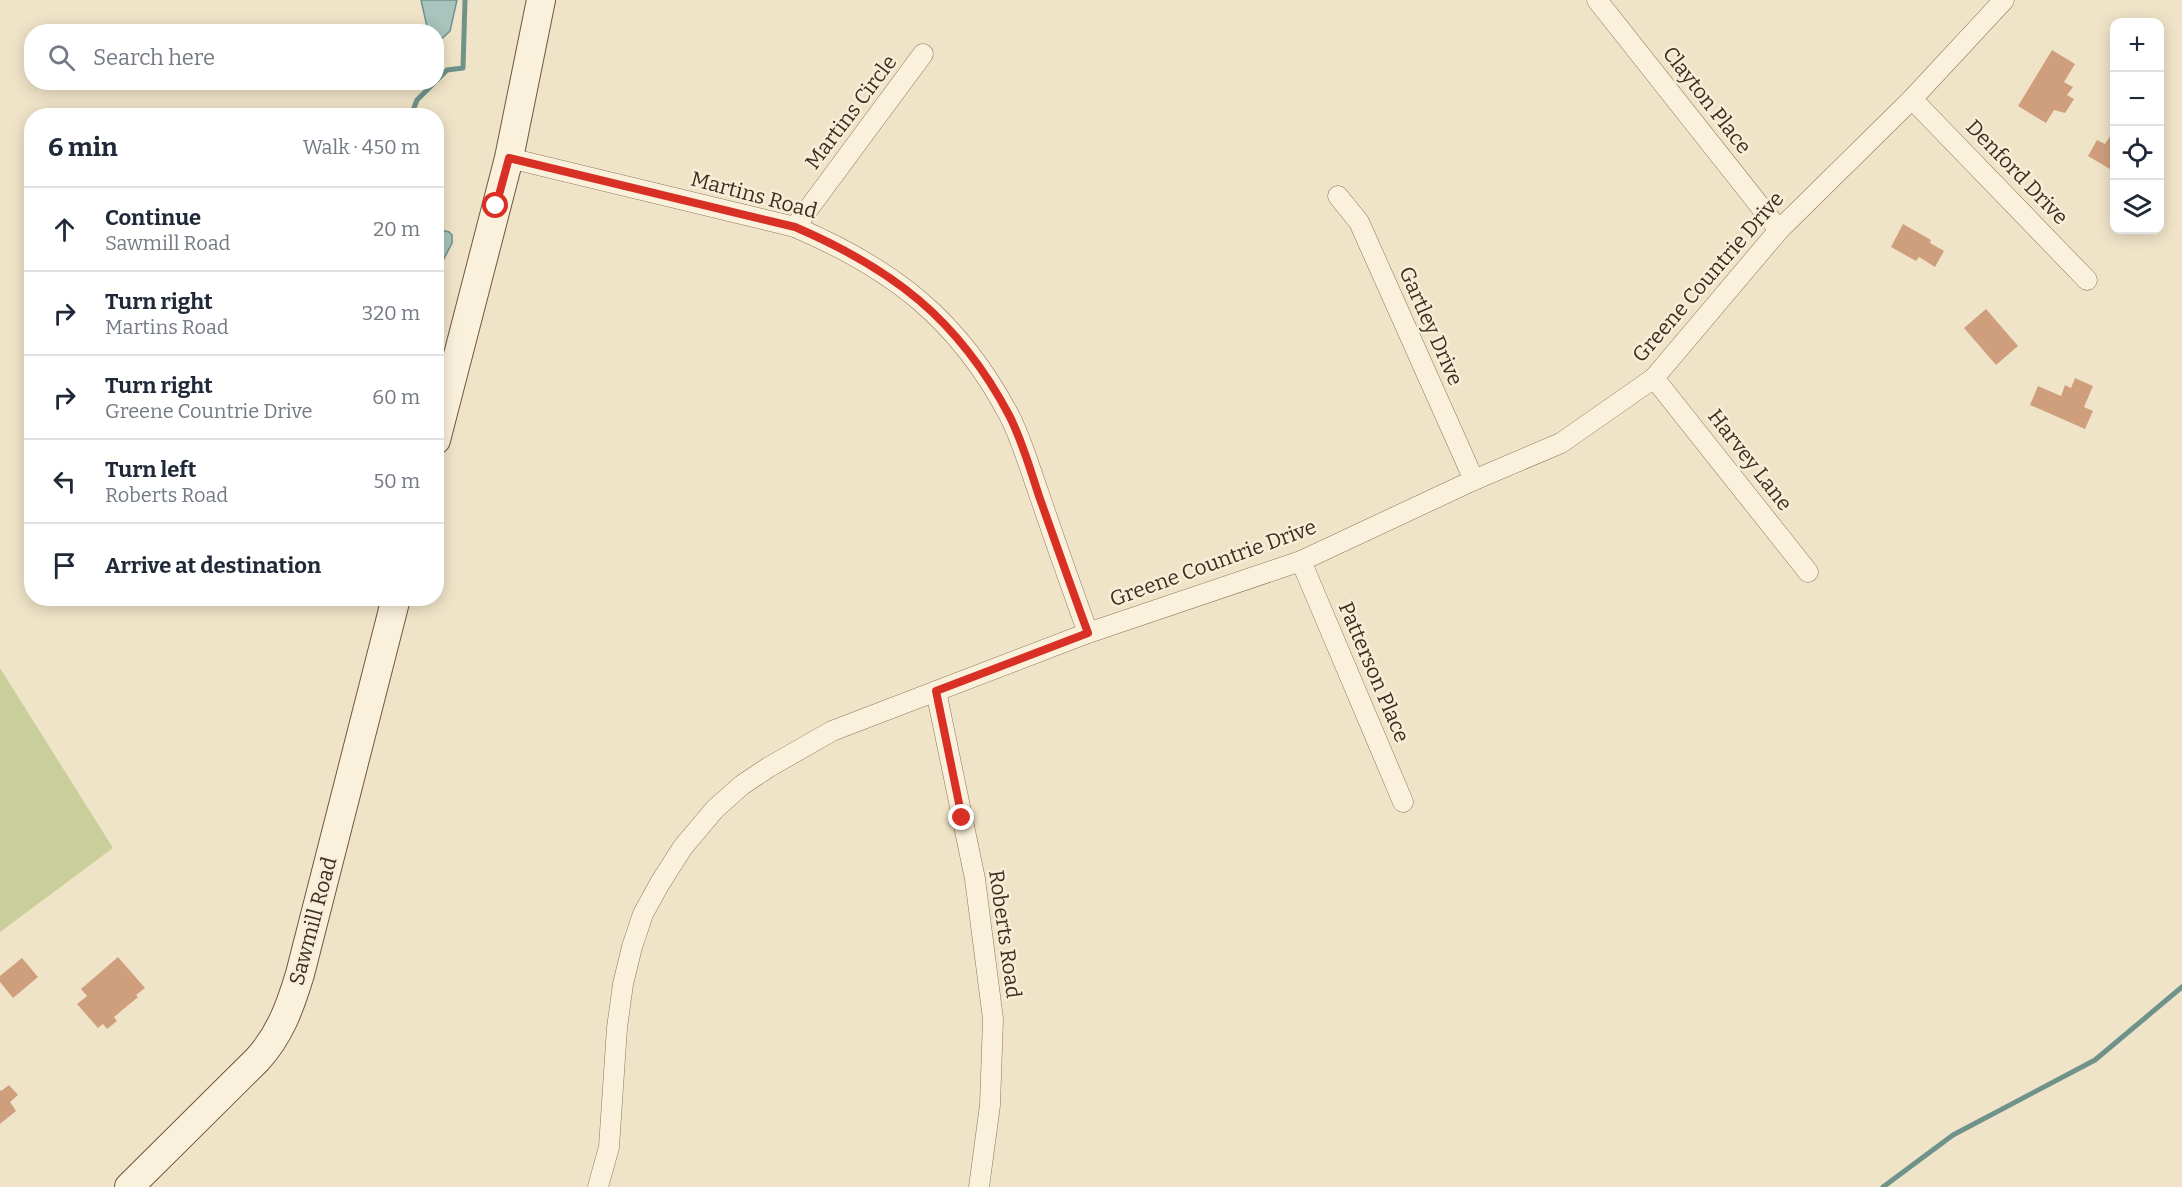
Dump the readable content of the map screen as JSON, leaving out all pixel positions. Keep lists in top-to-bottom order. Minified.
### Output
{"streets":{"street":["Clayton Place","Martins Circle","Denford Drive","Martins Road","Greene Countrie Drive","Gartley Drive","Harvey Lane","Patterson Place","Sawmill Road","Roberts Road"]},"crossings":[["Clayton Place","Greene Countrie Drive"],["Martins Circle","Martins Road"],["Denford Drive","Greene Countrie Drive"],["Martins Road","Greene Countrie Drive"],["Greene Countrie Drive","Gartley Drive"],["Greene Countrie Drive","Harvey Lane"],["Greene Countrie Drive","Patterson Place"],["Greene Countrie Drive","Roberts Road"]],"page":{"map_buttons":["+","−"],"search":"Search here","heading":["6 min","Walk · 450 m"],"list":[["Continue","Sawmill Road","20 m"],["Turn right","Martins Road","320 m"],["Turn right","Greene Countrie Drive","60 m"],["Turn left","Roberts Road","50 m"],"Arrive at destination"]}}
